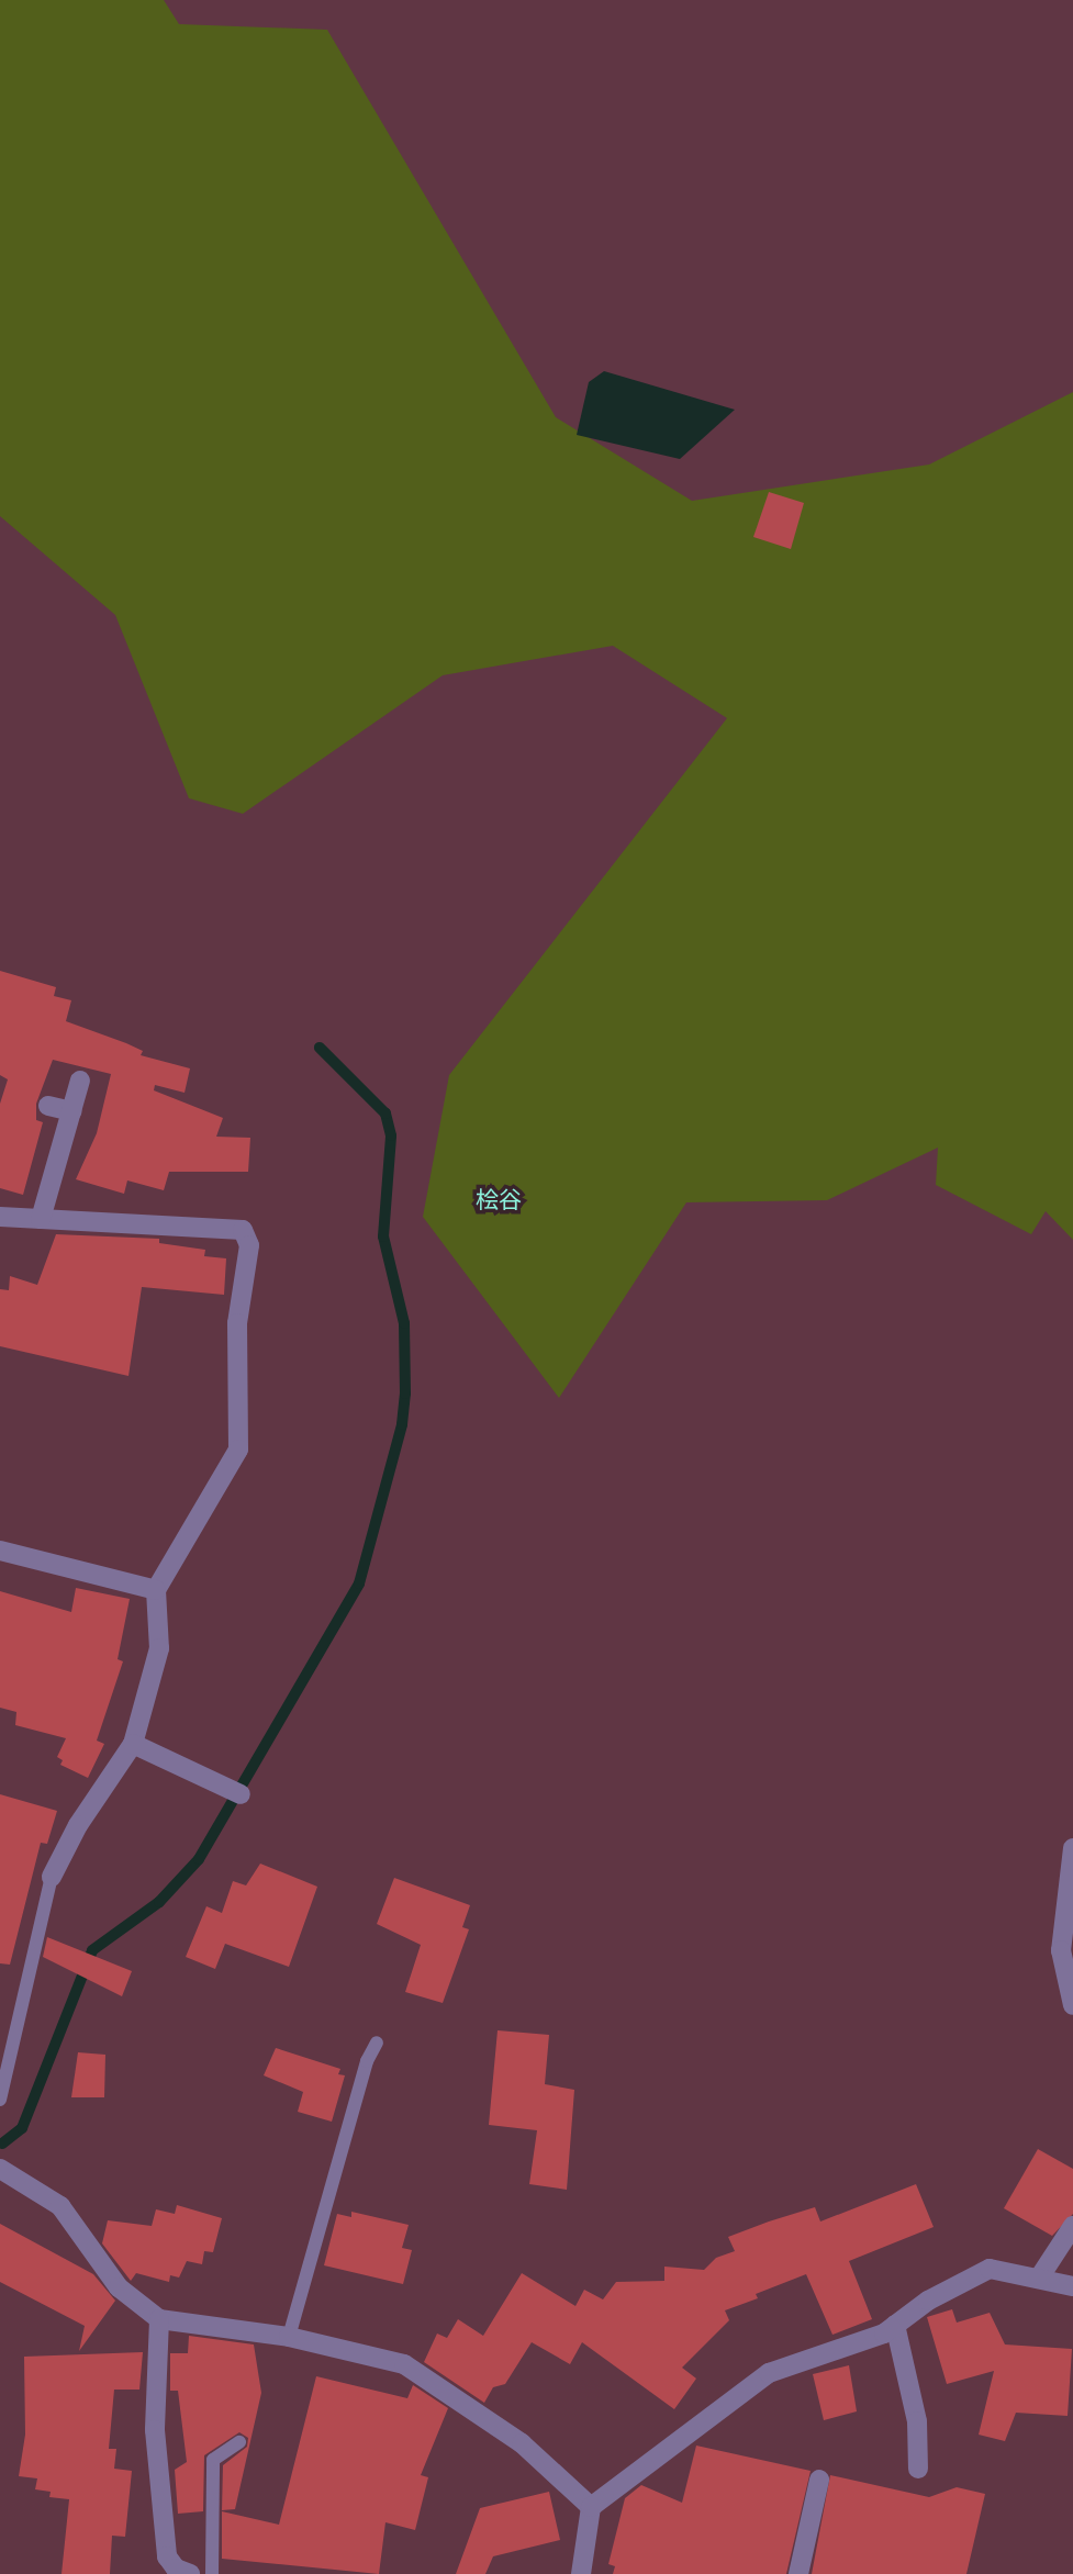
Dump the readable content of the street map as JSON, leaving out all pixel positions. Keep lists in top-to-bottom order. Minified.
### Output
{"districts":["桧谷"]}
